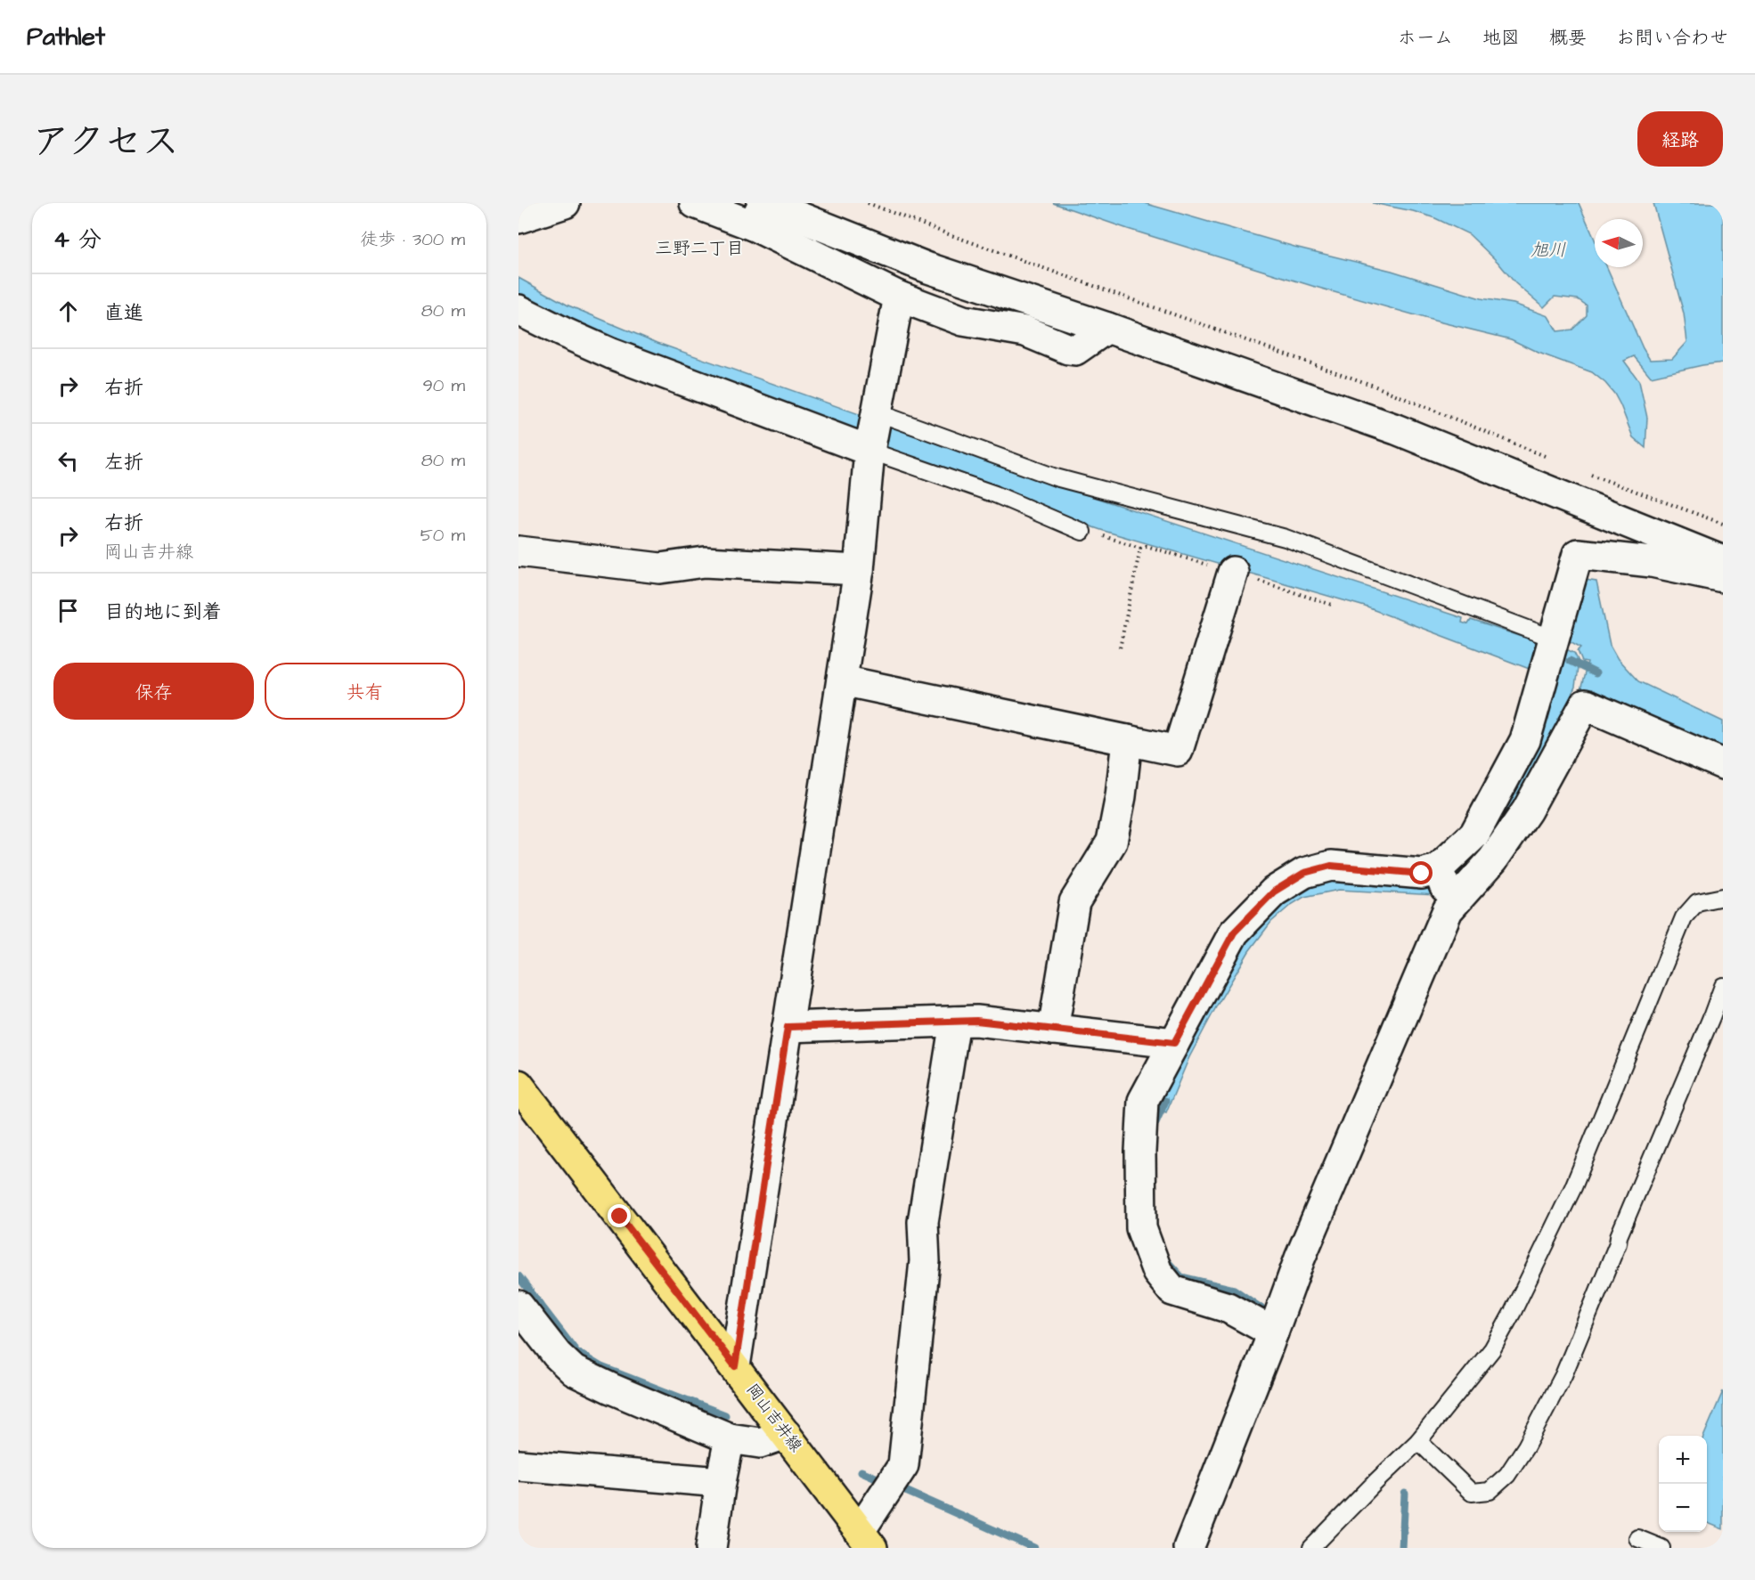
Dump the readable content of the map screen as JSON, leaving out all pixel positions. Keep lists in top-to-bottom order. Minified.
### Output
{"streets":{"main road":["岡山吉井線"]},"districts":["三野二丁目"],"water":["旭川"],"north":"left","page":{"header":"Pathlet","nav":["ホーム","地図","概要","お問い合わせ"],"title":"アクセス","buttons":["経路",["保存","共有"]],"heading":["4 分","徒歩 · 300 m"],"list":[["直進","80 m"],["右折","90 m"],["左折","80 m"],["右折","岡山吉井線","50 m"],"目的地に到着"],"map_buttons":["+","−"]}}
